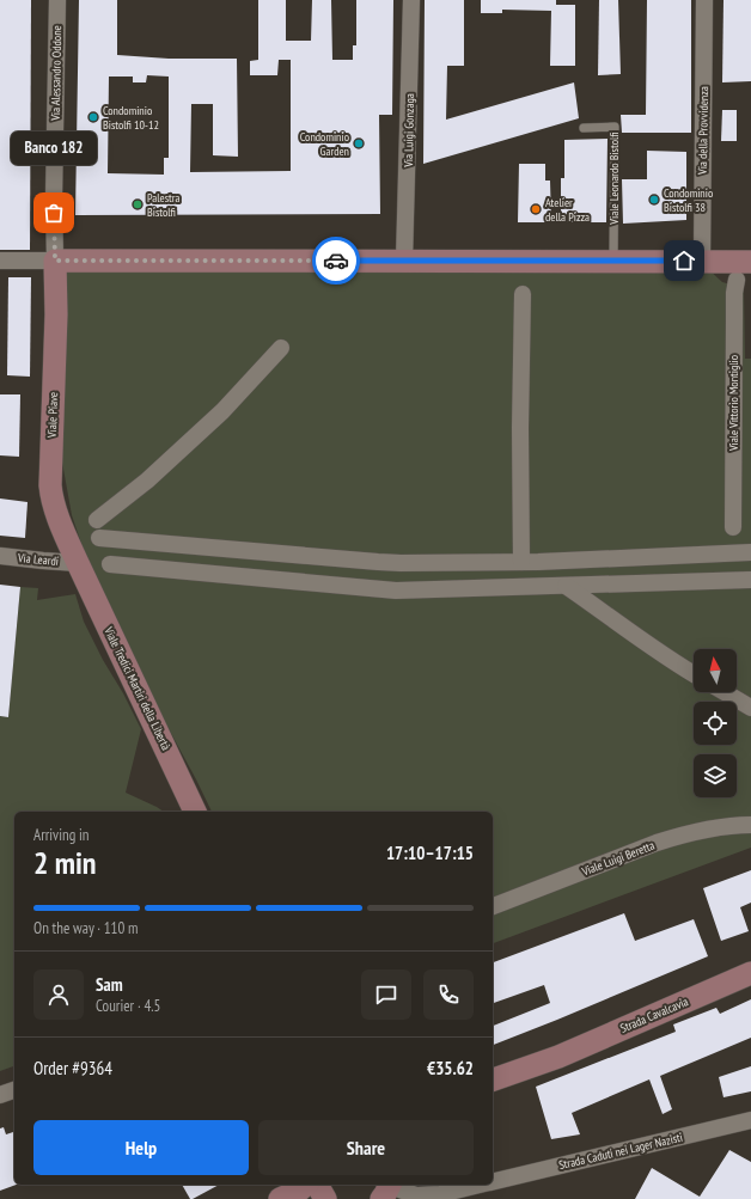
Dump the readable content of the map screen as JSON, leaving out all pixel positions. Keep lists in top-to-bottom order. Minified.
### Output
{"streets":{"street":["Via Alessandro Oddone","Via Luigi Gonzaga","Via della Provvidenza","Viale Vittorio Montiglio","Viale Piave","Via Leardi","Viale Tredici Martiri della Libertà","Viale Luigi Beretta","Strada Cavalcavia","Strada Caduti nei Lager Nazisti"],"lane":["Viale Leonardo Bistolfi"]},"crossings":[["Via Alessandro Oddone","Viale Piave"],["Viale Piave","Via Leardi"],["Viale Piave","Viale Tredici Martiri della Libertà"],["Via Leardi","Viale Tredici Martiri della Libertà"]],"places":["Condominio Bistolfi 10-12","Condominio Garden","Condominio Bistolfi 38","Palestra Bistolfi","Atelier della Pizza","Banco 182"],"north":"top","page":{"bubble":"Banco 182","heading":["2 min","Arriving in","17:10–17:15"],"panel":["Sam","Courier · 4.5","Order #9364","€35.62"],"bar":"On the way · 110 m","buttons":["Help","Share"]}}
